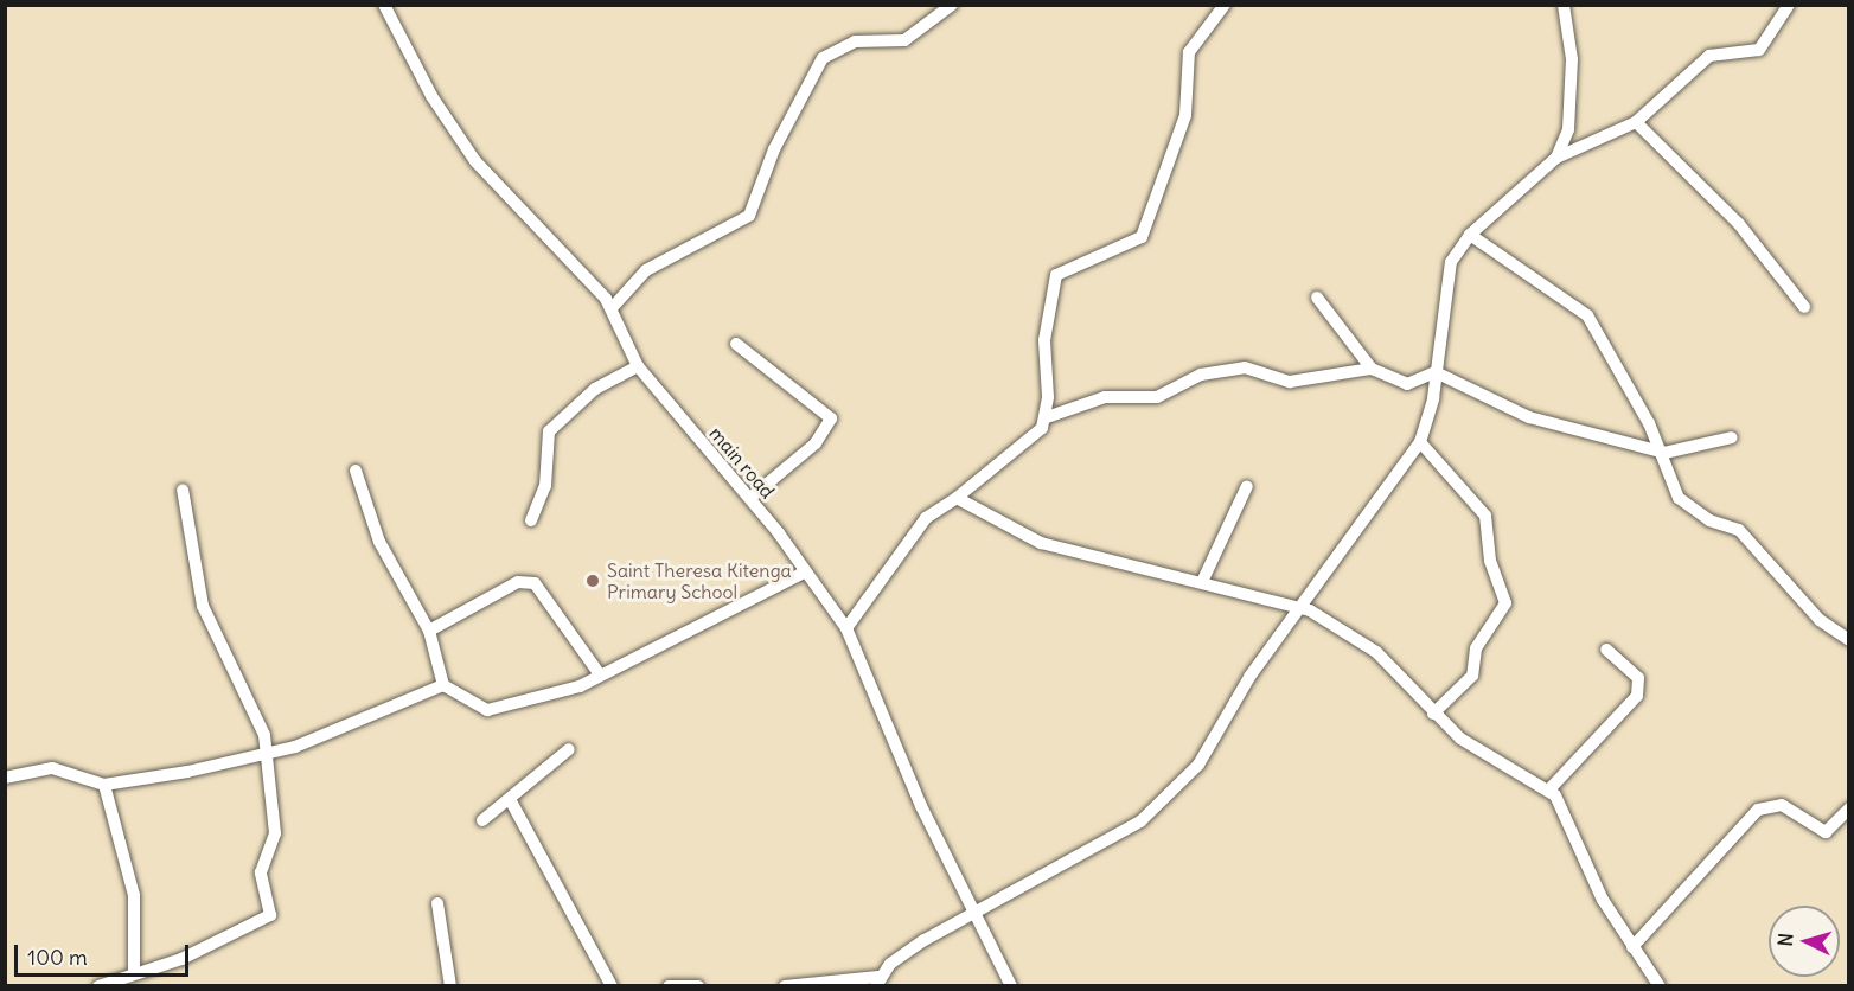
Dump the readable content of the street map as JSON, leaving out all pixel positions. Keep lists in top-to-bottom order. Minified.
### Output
{"streets":{"street":["main road"]},"places":["Saint Theresa Kitenga Primary School"],"scale_bar":"100 m","north":"left"}
